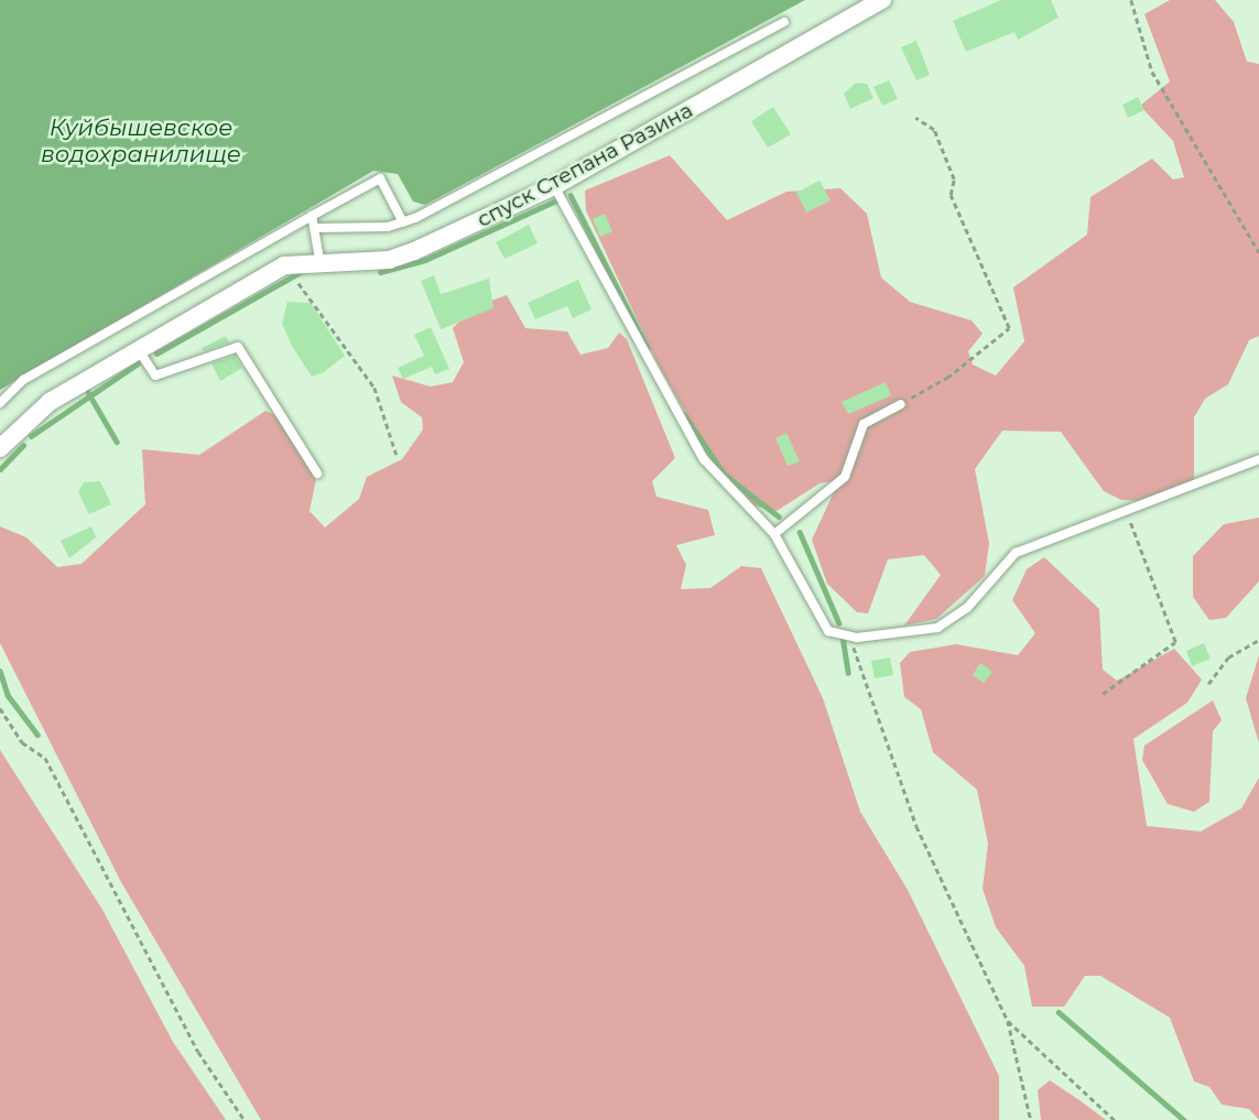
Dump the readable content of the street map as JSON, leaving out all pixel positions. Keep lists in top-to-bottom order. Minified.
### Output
{"streets":{"street":["спуск Степана Разина"]},"water":["Куйбышевское водохранилище"]}
